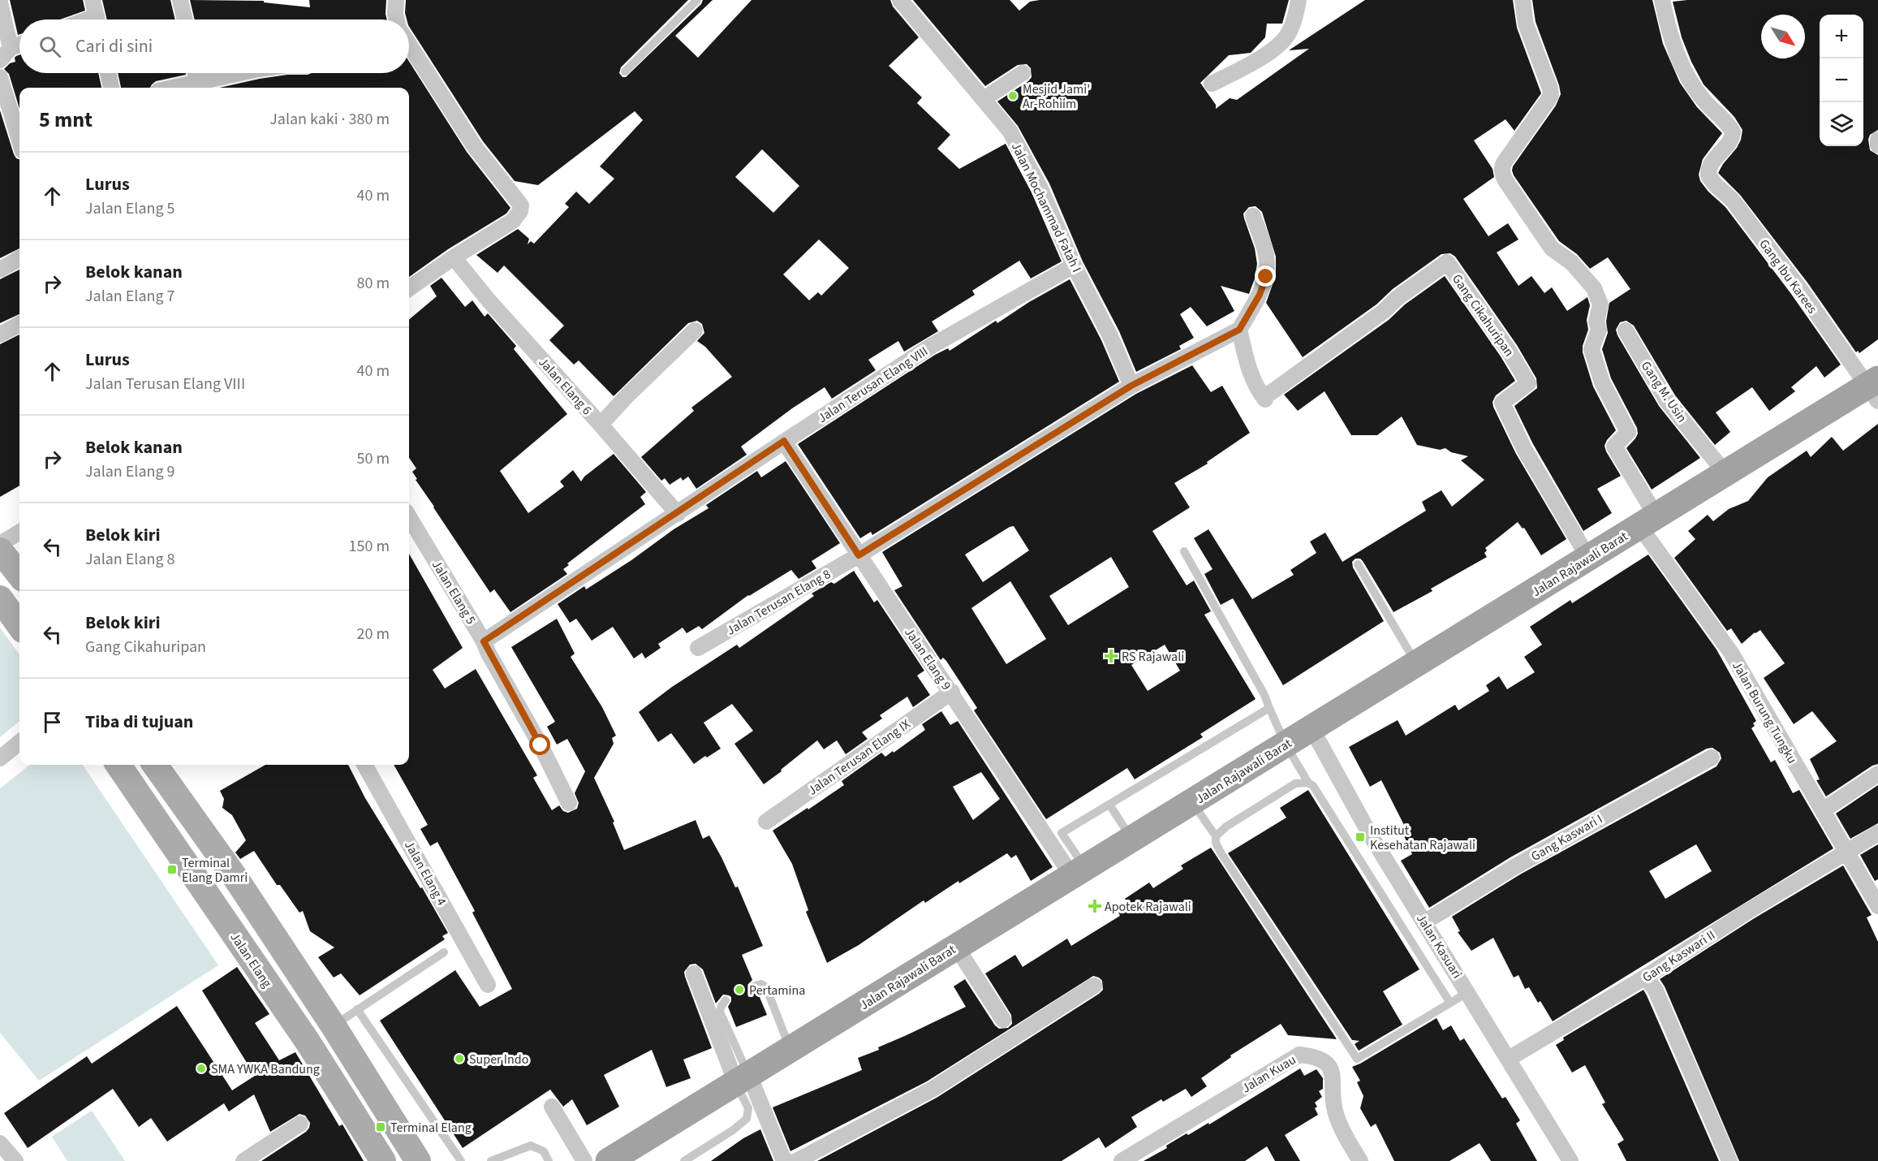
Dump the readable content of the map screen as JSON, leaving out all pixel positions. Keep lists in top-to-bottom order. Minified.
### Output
{"streets":{"highway":["Jalan Rajawali Barat"],"main road":["Jalan Elang"],"street":["Jalan Mochammad Fatah I","Gang Ibu Karees","Gang Cikahuripan","Jalan Terusan Elang VIII","Jalan Elang 6","Gang M. Usin","Jalan Elang 5","Jalan Terusan Elang 8","Jalan Elang 9","Jalan Burung Tungku","Jalan Terusan Elang IX","Gang Kaswari I","Jalan Elang 4","Jalan Kasuari","Gang Kaswari II","Jalan Kuau"]},"crossings":[["Jalan Mochammad Fatah I","Jalan Terusan Elang VIII"],["Jalan Mochammad Fatah I","Jalan Terusan Elang 8"],["Gang Ibu Karees","Jalan Rajawali Barat"],["Gang Cikahuripan","Jalan Rajawali Barat"],["Gang Cikahuripan","Jalan Terusan Elang 8"],["Jalan Terusan Elang VIII","Jalan Elang 6"],["Jalan Terusan Elang VIII","Jalan Elang 5"],["Jalan Terusan Elang VIII","Jalan Elang 9"],["Gang M. Usin","Jalan Rajawali Barat"],["Jalan Rajawali Barat","Jalan Elang 9"],["Jalan Rajawali Barat","Jalan Burung Tungku"],["Jalan Rajawali Barat","Jalan Kasuari"],["Jalan Terusan Elang 8","Jalan Elang 9"],["Jalan Elang 9","Jalan Terusan Elang IX"],["Jalan Burung Tungku","Gang Kaswari II"],["Gang Kaswari I","Jalan Kasuari"],["Jalan Kasuari","Gang Kaswari II"]],"places":{"other":["Mesjid Jami' Ar-Rohiim","Pertamina","Super Indo","SMA YWKA Bandung"],"health":["RS Rajawali","Apotek Rajawali"],"transit":["Institut Kesehatan Rajawali","Terminal Elang Damri","Terminal Elang"]},"north":"bottom right","page":{"map_buttons":["+","−"],"search":"Cari di sini","heading":["5 mnt","Jalan kaki · 380 m"],"list":[["Lurus","Jalan Elang 5","40 m"],["Belok kanan","Jalan Elang 7","80 m"],["Lurus","Jalan Terusan Elang VIII","40 m"],["Belok kanan","Jalan Elang 9","50 m"],["Belok kiri","Jalan Elang 8","150 m"],["Belok kiri","Gang Cikahuripan","20 m"],"Tiba di tujuan"]}}
